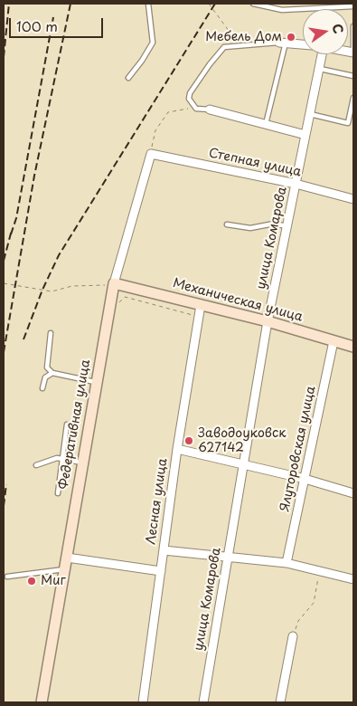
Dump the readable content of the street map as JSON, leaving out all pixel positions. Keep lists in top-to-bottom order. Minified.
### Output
{"streets":{"street":["Степная улица","улица Комарова","Механическая улица","Федеративная улица","Ялуторовская улица","Лесная улица"]},"crossings":[["Степная улица","улица Комарова"],["Степная улица","Федеративная улица"],["улица Комарова","Механическая улица"],["Механическая улица","Федеративная улица"],["Механическая улица","Ялуторовская улица"],["Механическая улица","Лесная улица"]],"places":["Мебель Дом","Заводоуковск 627142","Миг"],"scale_bar":"100 m","north":"right"}
